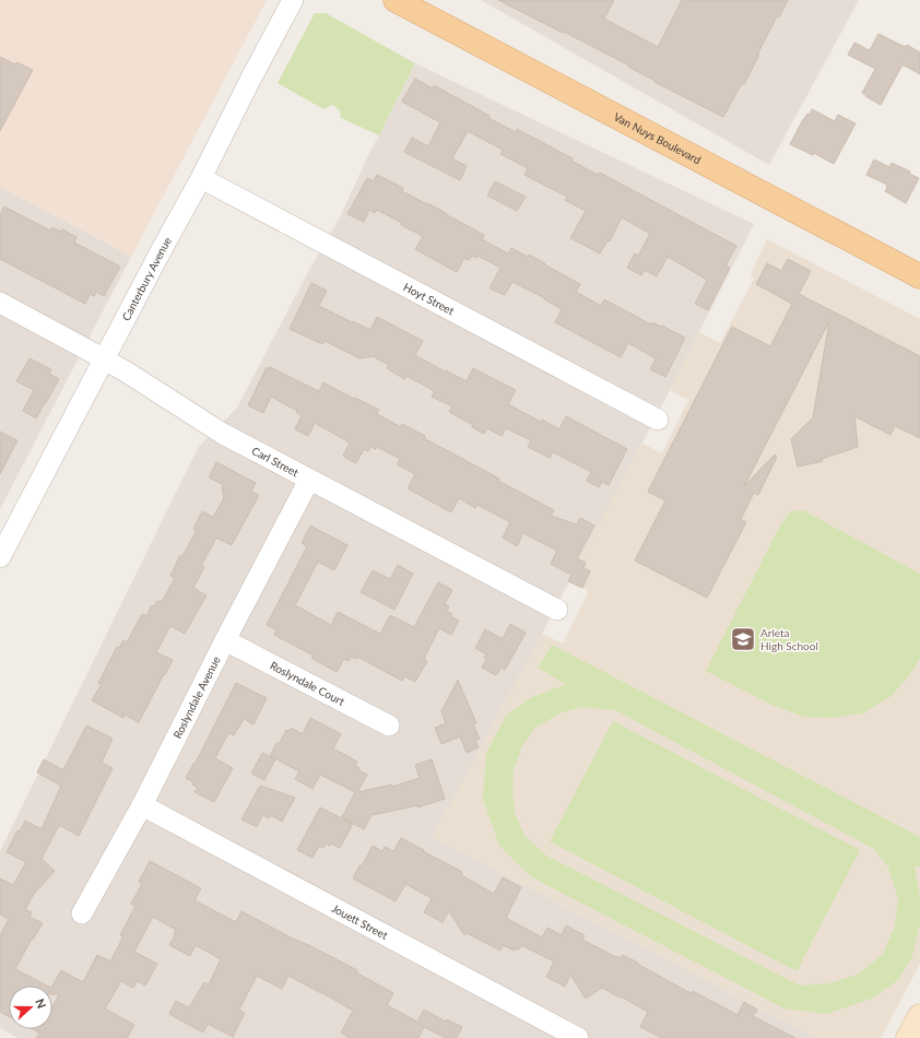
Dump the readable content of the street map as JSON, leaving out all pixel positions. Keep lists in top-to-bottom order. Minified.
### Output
{"streets":{"main road":["Van Nuys Boulevard"],"street":["Canterbury Avenue","Hoyt Street","Carl Street","Roslyndale Court","Roslyndale Avenue","Jouett Street"]},"crossings":[["Canterbury Avenue","Hoyt Street"],["Canterbury Avenue","Carl Street"],["Carl Street","Roslyndale Avenue"],["Roslyndale Court","Roslyndale Avenue"],["Roslyndale Avenue","Jouett Street"]],"places":{"school or university":["Arleta High School"]},"north":"right"}
